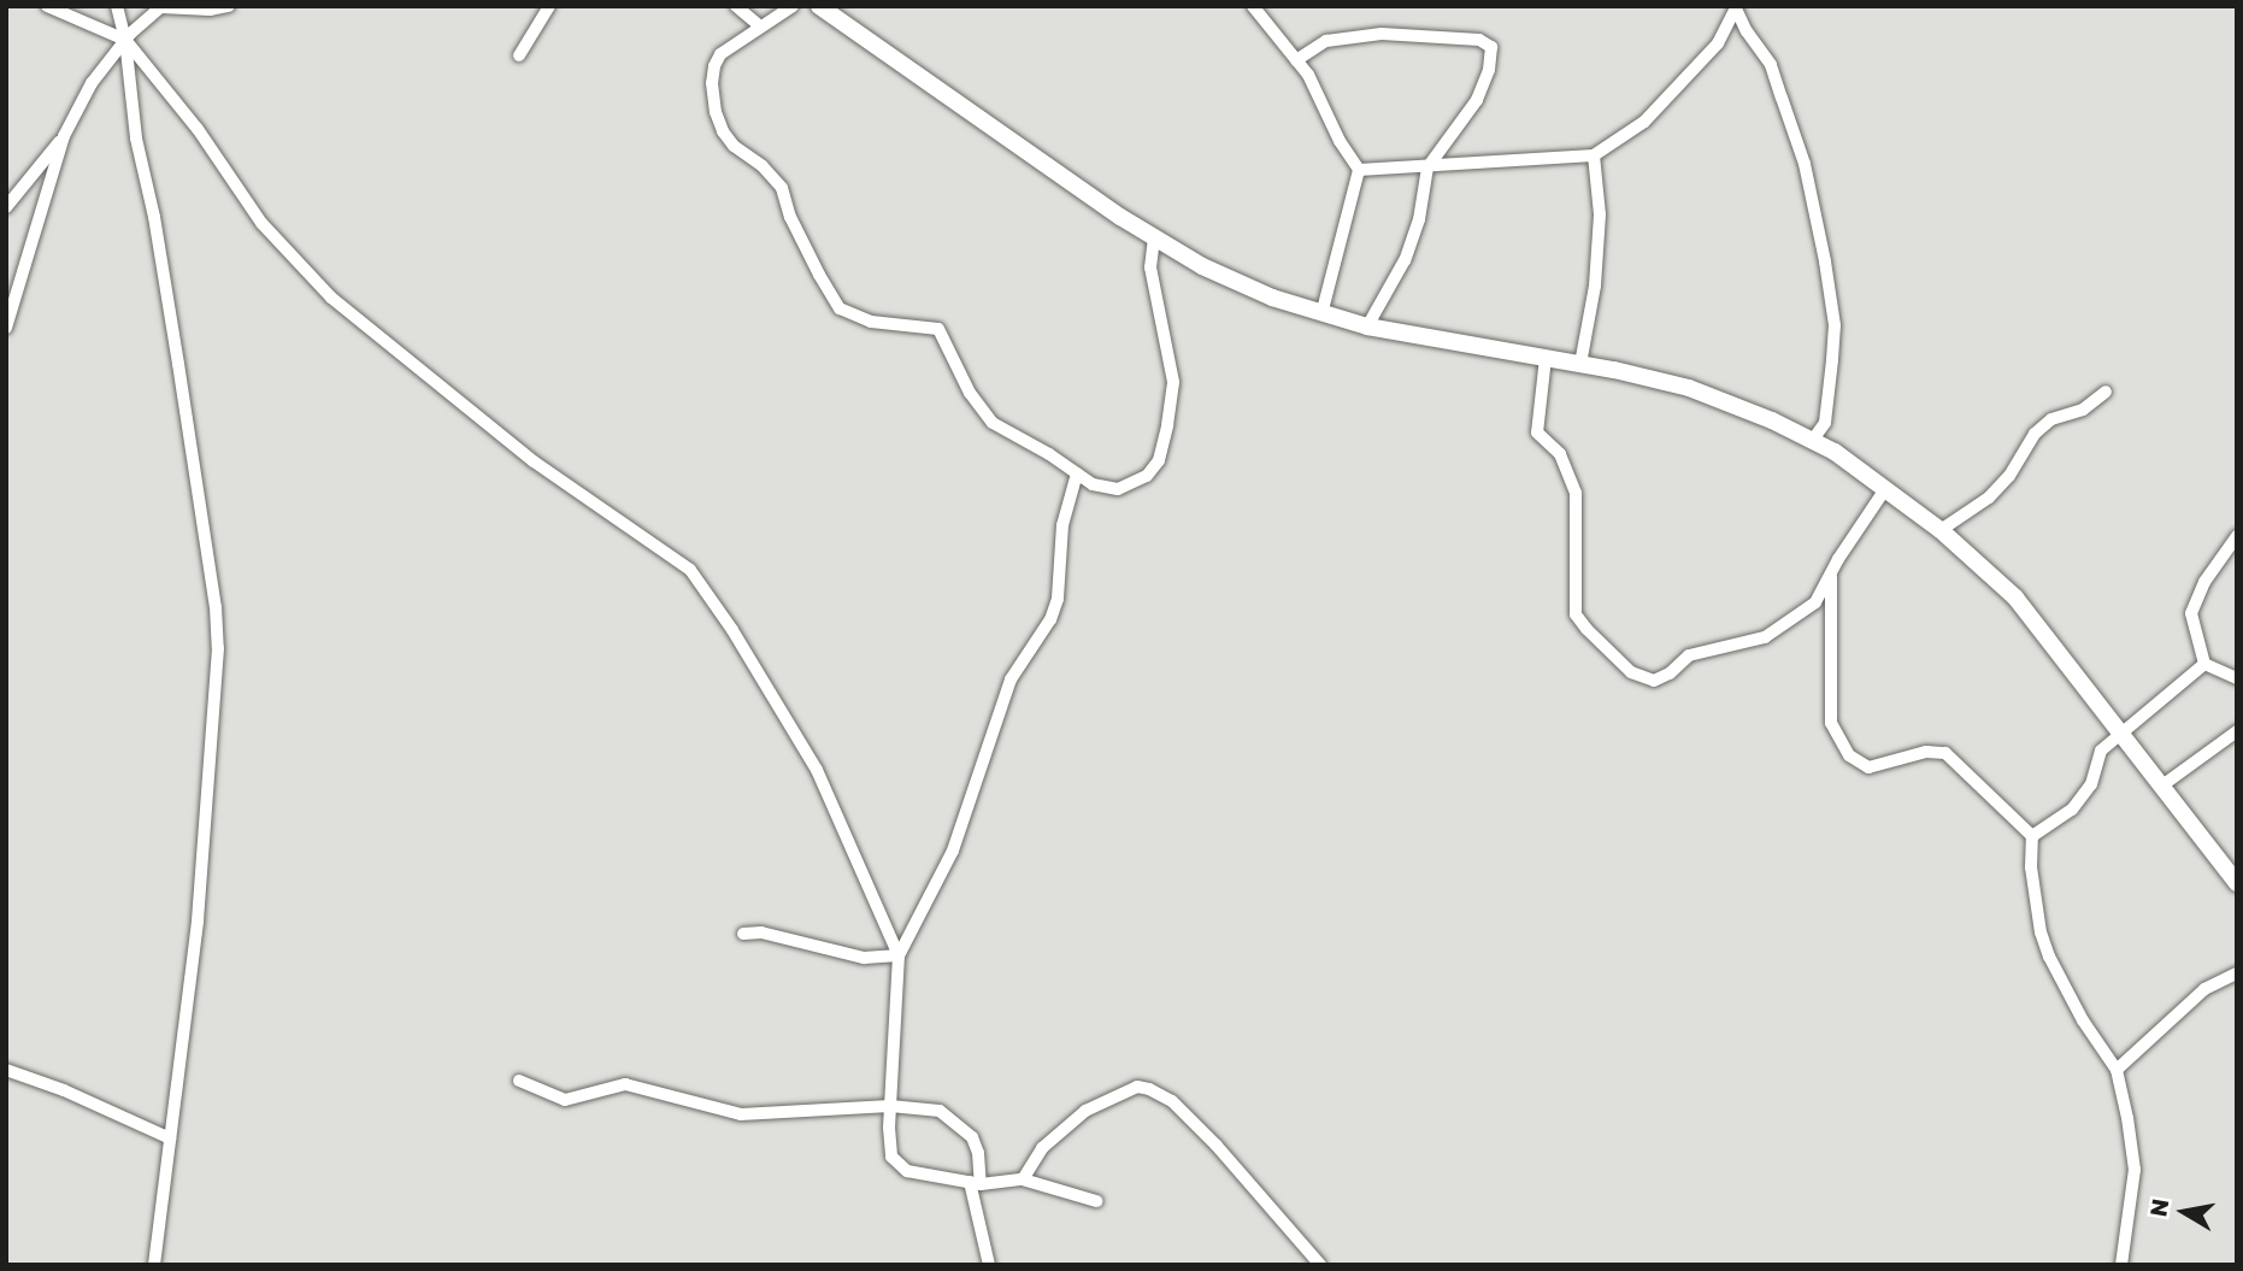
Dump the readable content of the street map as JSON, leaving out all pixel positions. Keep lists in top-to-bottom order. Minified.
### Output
{"north":"left"}
